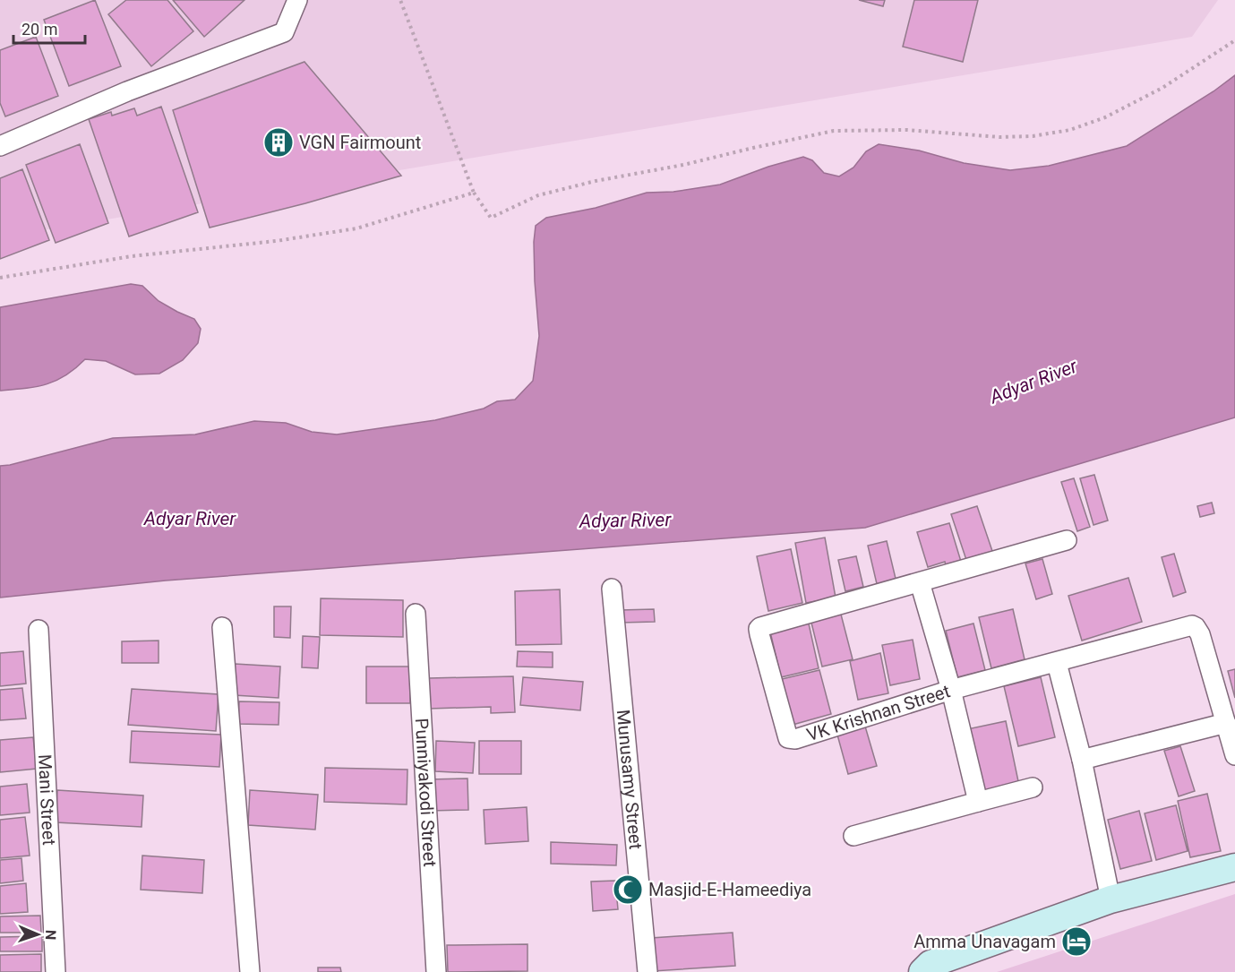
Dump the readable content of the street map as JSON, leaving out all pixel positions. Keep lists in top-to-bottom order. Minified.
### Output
{"streets":{"street":["VK Krishnan Street","Munusamy Street","Punniyakodi Street","Mani Street"]},"water":["Adyar River"],"places":{"building":["VGN Fairmount"],"mosque":["Masjid-E-Hameediya"],"hotel":["Amma Unavagam"]},"scale_bar":"20 m","north":"right"}
